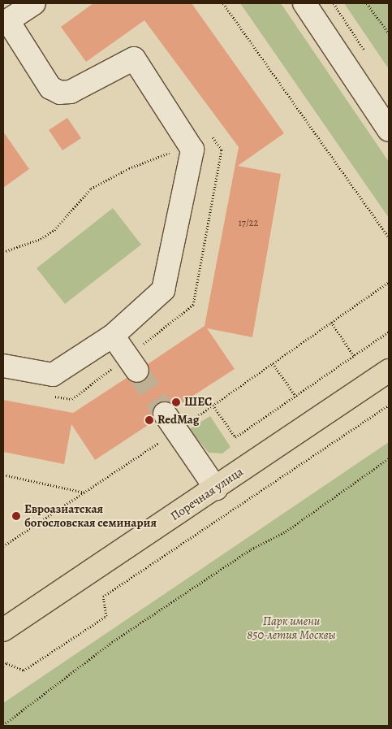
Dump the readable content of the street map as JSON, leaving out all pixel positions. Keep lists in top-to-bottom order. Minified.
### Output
{"streets":{"main road":["Поречная улица"]},"parks":["Парк имени 850-летия Москвы"],"places":["ШЕС","RedMag","Евроазиатская богословская семинария"],"house_numbers":["17/22"]}
